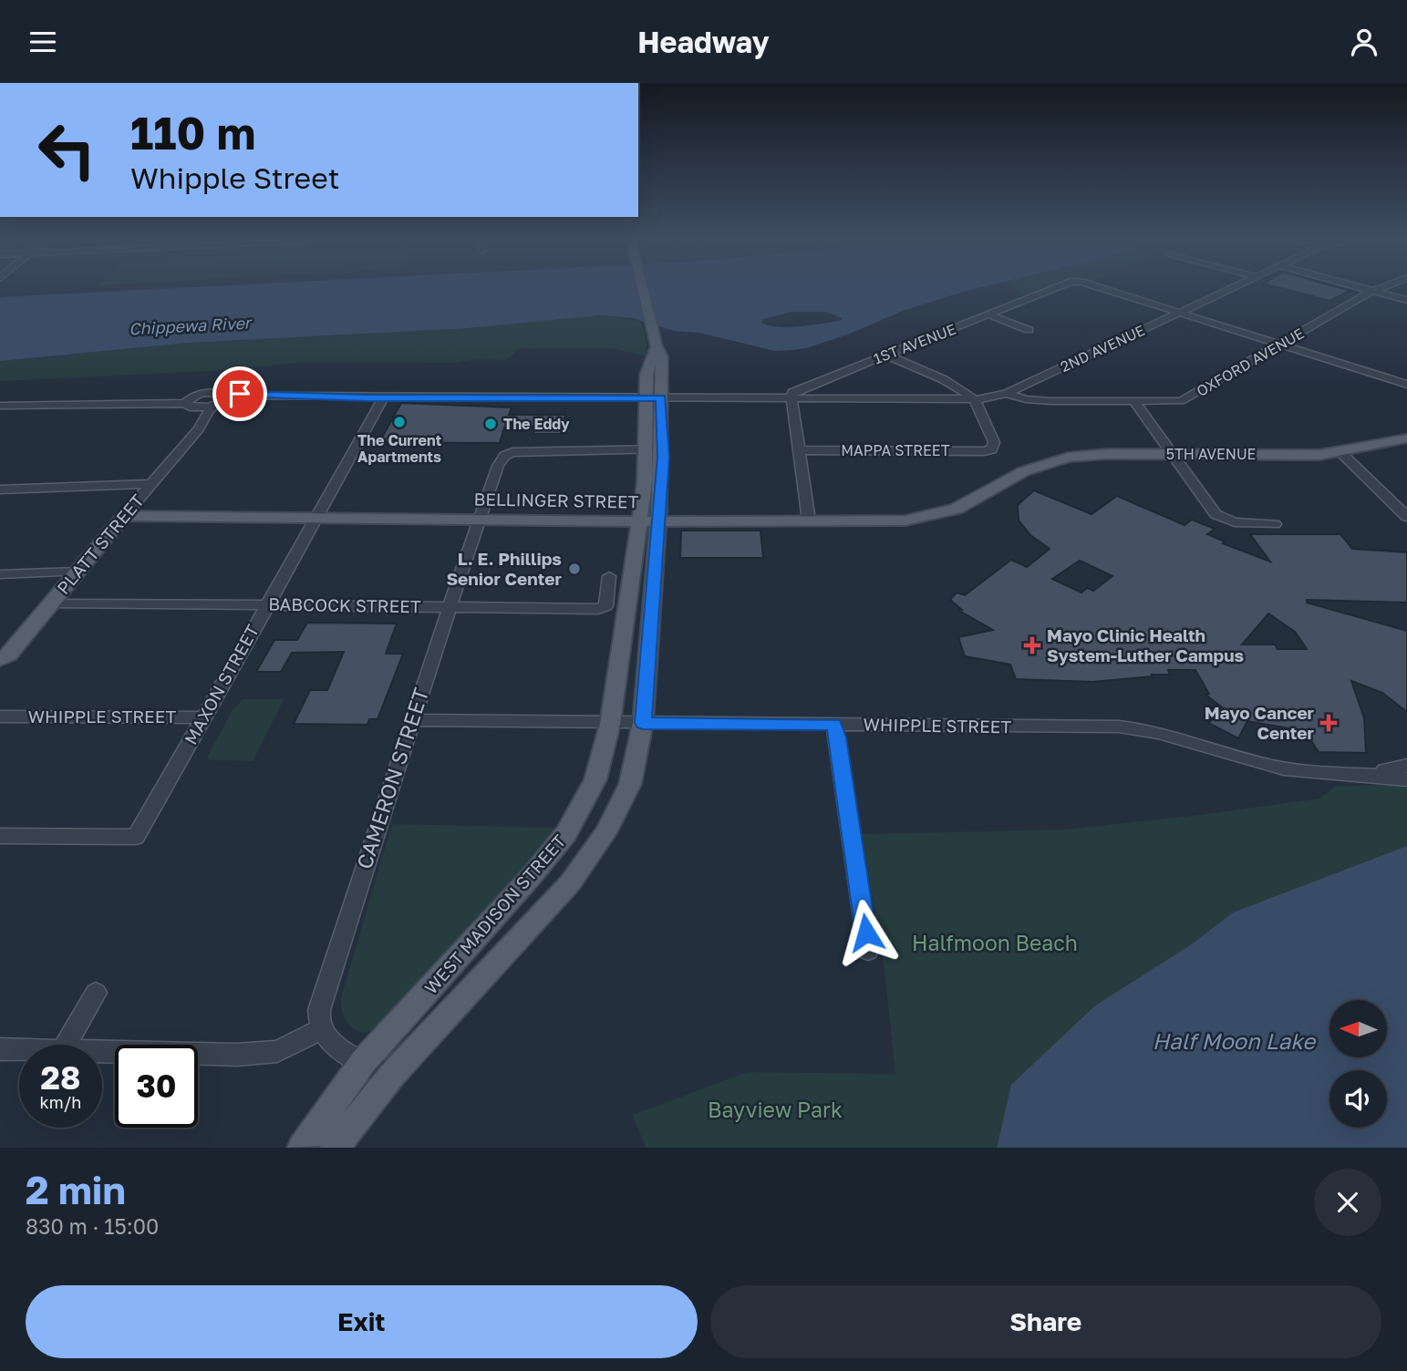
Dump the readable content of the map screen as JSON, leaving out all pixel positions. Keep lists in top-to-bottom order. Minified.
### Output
{"streets":{"main road":["5TH AVENUE","BELLINGER STREET","PLATT STREET","WEST MADISON STREET"],"street":["1ST AVENUE","2ND AVENUE","OXFORD AVENUE","MAPPA STREET","BABCOCK STREET","MAXON STREET","WHIPPLE STREET","CAMERON STREET"]},"crossings":[["1ST AVENUE","2ND AVENUE"],["2ND AVENUE","OXFORD AVENUE"],["2ND AVENUE","MAPPA STREET"],["5TH AVENUE","BELLINGER STREET"],["BELLINGER STREET","PLATT STREET"],["BELLINGER STREET","MAXON STREET"],["BELLINGER STREET","CAMERON STREET"],["BELLINGER STREET","WEST MADISON STREET"],["PLATT STREET","BABCOCK STREET"],["BABCOCK STREET","MAXON STREET"],["BABCOCK STREET","CAMERON STREET"],["MAXON STREET","WHIPPLE STREET"],["WHIPPLE STREET","CAMERON STREET"],["WHIPPLE STREET","WEST MADISON STREET"],["CAMERON STREET","WEST MADISON STREET"]],"water":["Chippewa River","Half Moon Lake"],"parks":["Halfmoon Beach","Bayview Park"],"places":{"other":["The Current Apartments","The Eddy","L. E. Phillips Senior Center"],"health":["Mayo Clinic Health System-Luther Campus","Mayo Cancer Center"]},"north":"left","page":{"header":"Headway","turn":["110 m","Whipple Street"],"speed":"28 km/h","limit":"30","heading":["2 min","830 m · 15:00"],"buttons":["Exit","Share"]}}
